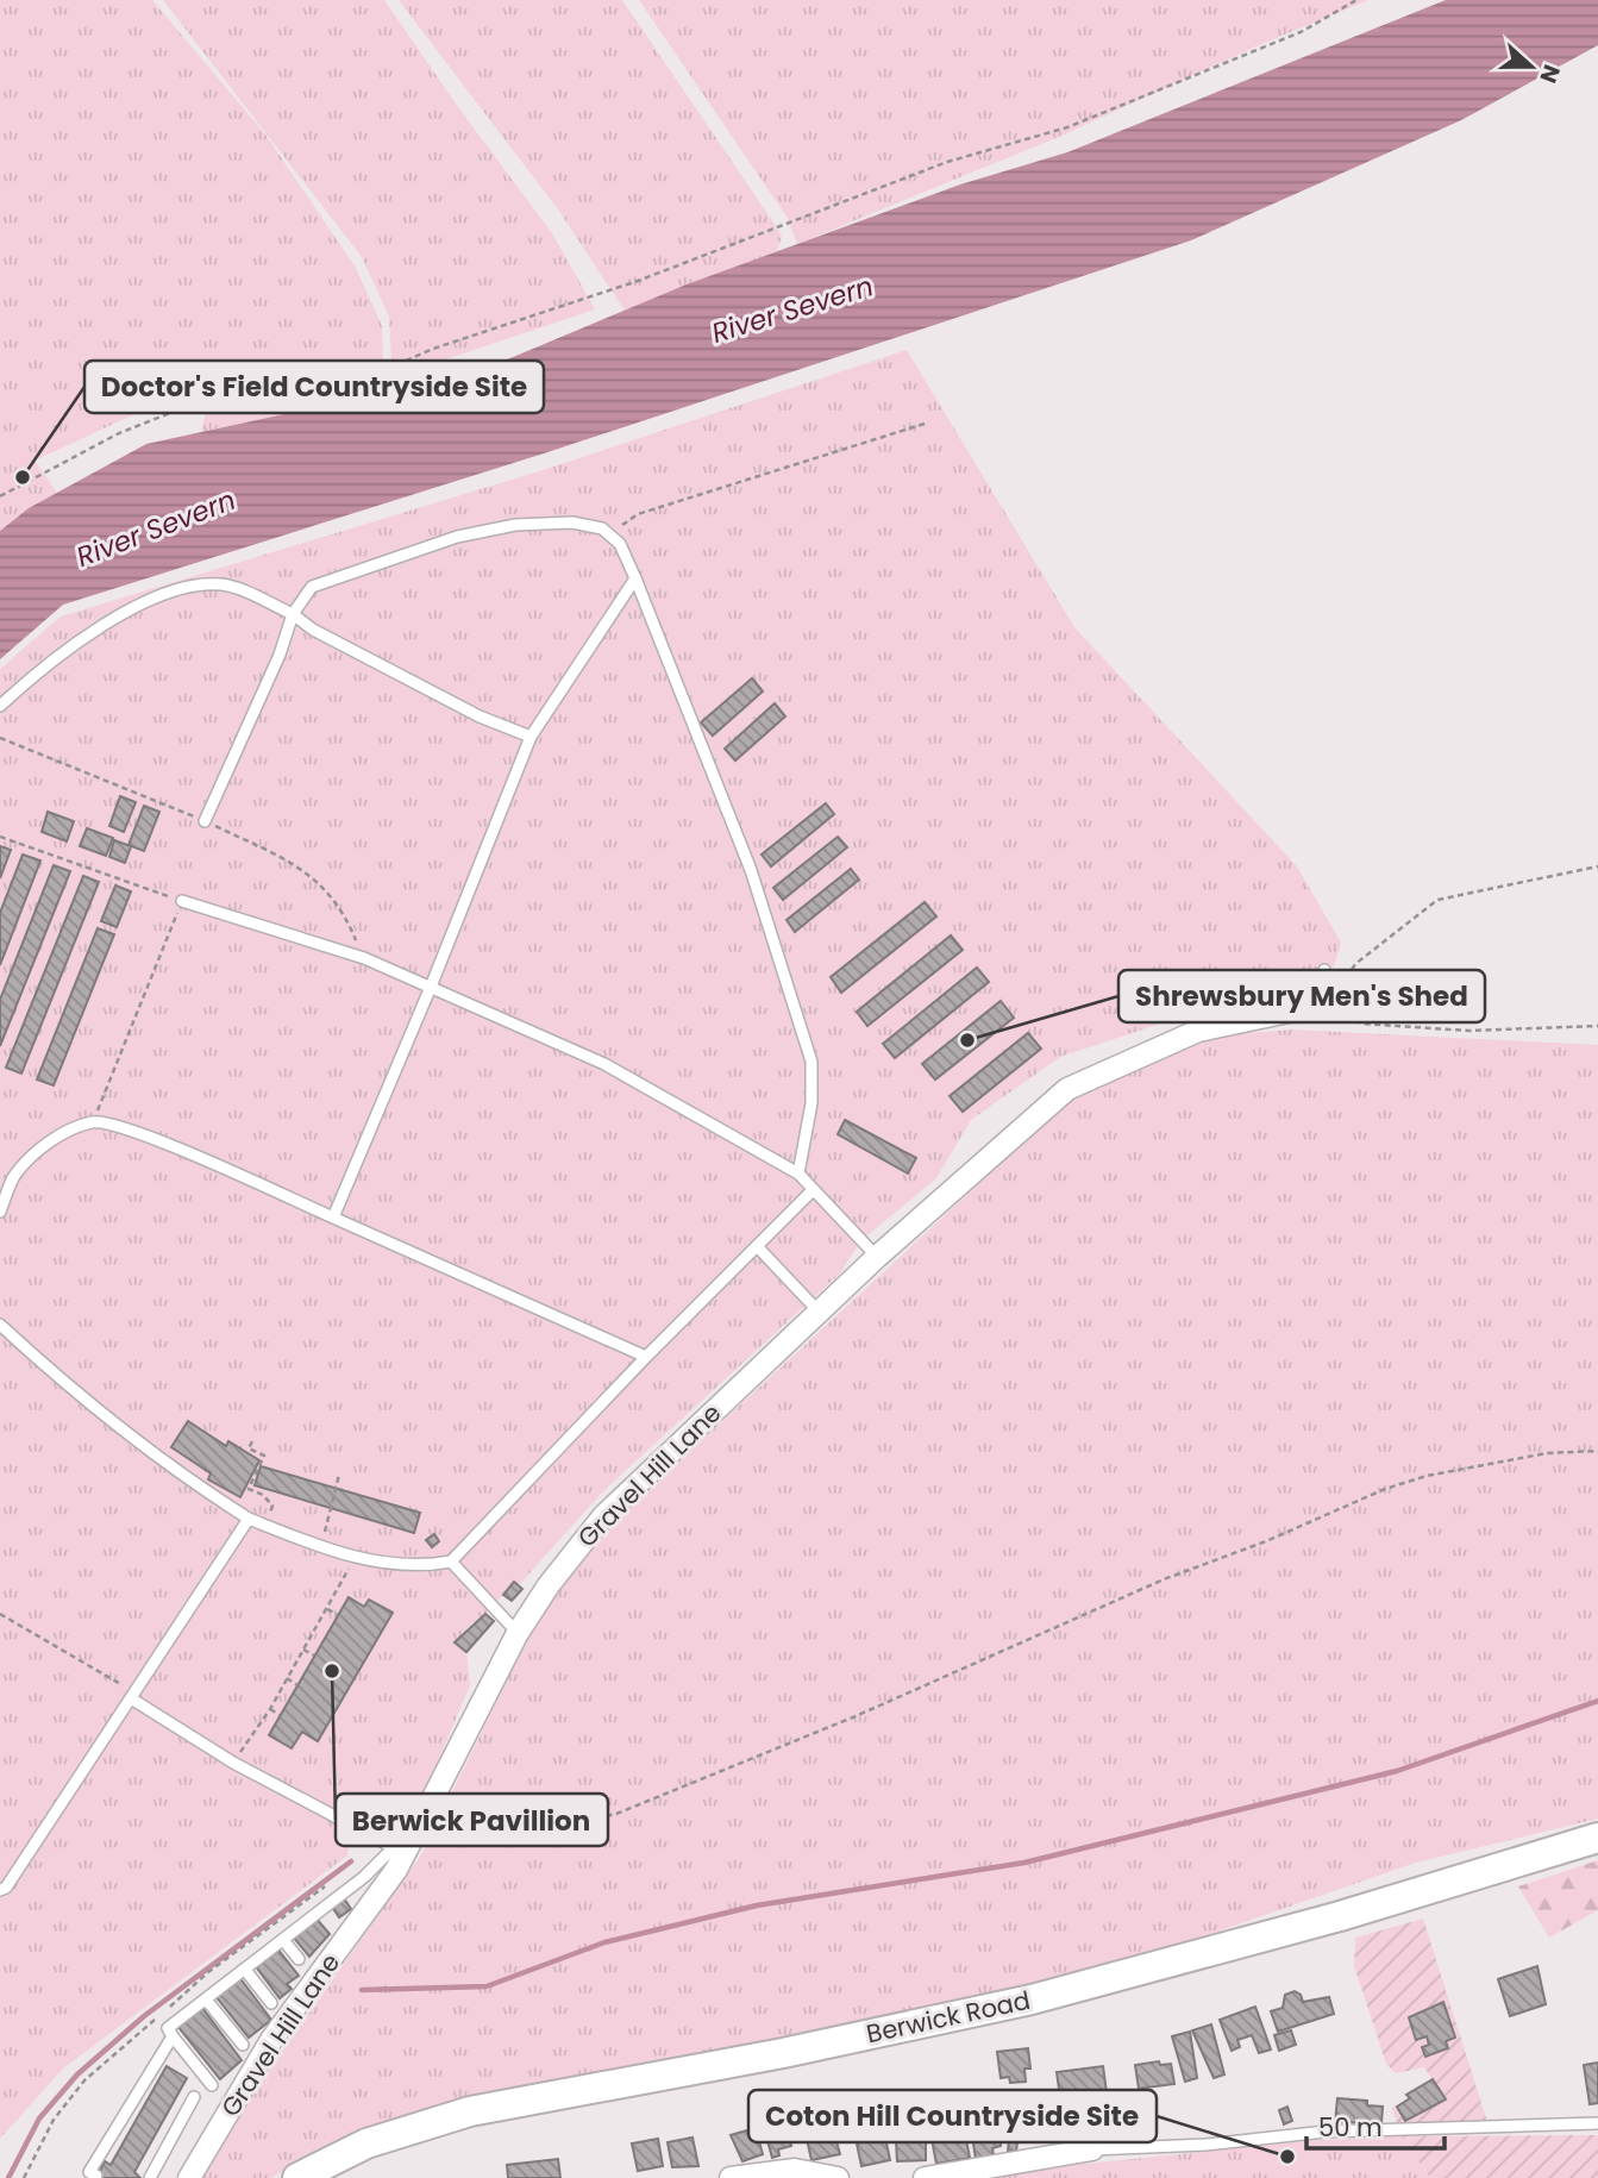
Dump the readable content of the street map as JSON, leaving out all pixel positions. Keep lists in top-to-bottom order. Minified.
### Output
{"streets":{"main road":["Berwick Road"],"street":["Gravel Hill Lane"]},"water":["River Severn"],"places":["Doctor's Field Countryside Site","Shrewsbury Men's Shed","Berwick Pavillion","Coton Hill Countryside Site"],"scale_bar":"50 m","north":"right"}
